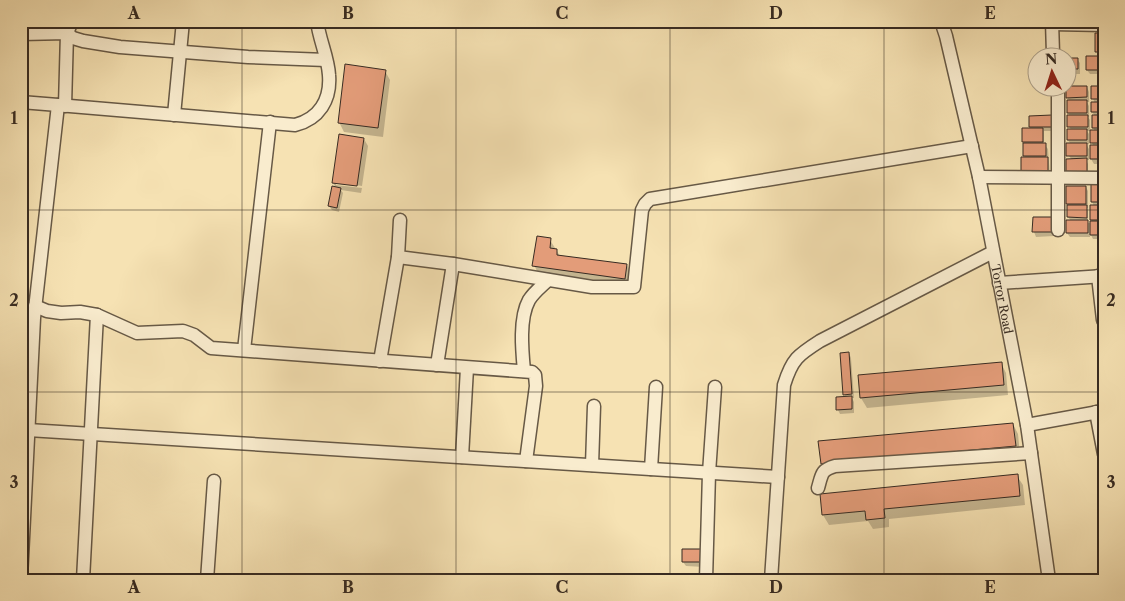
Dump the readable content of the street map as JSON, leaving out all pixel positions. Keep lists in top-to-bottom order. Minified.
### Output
{"streets":{"street":["Torror Road"]},"north":"top","grid":{"columns":["A","B","C","D","E"],"rows":["1","2","3"]}}
